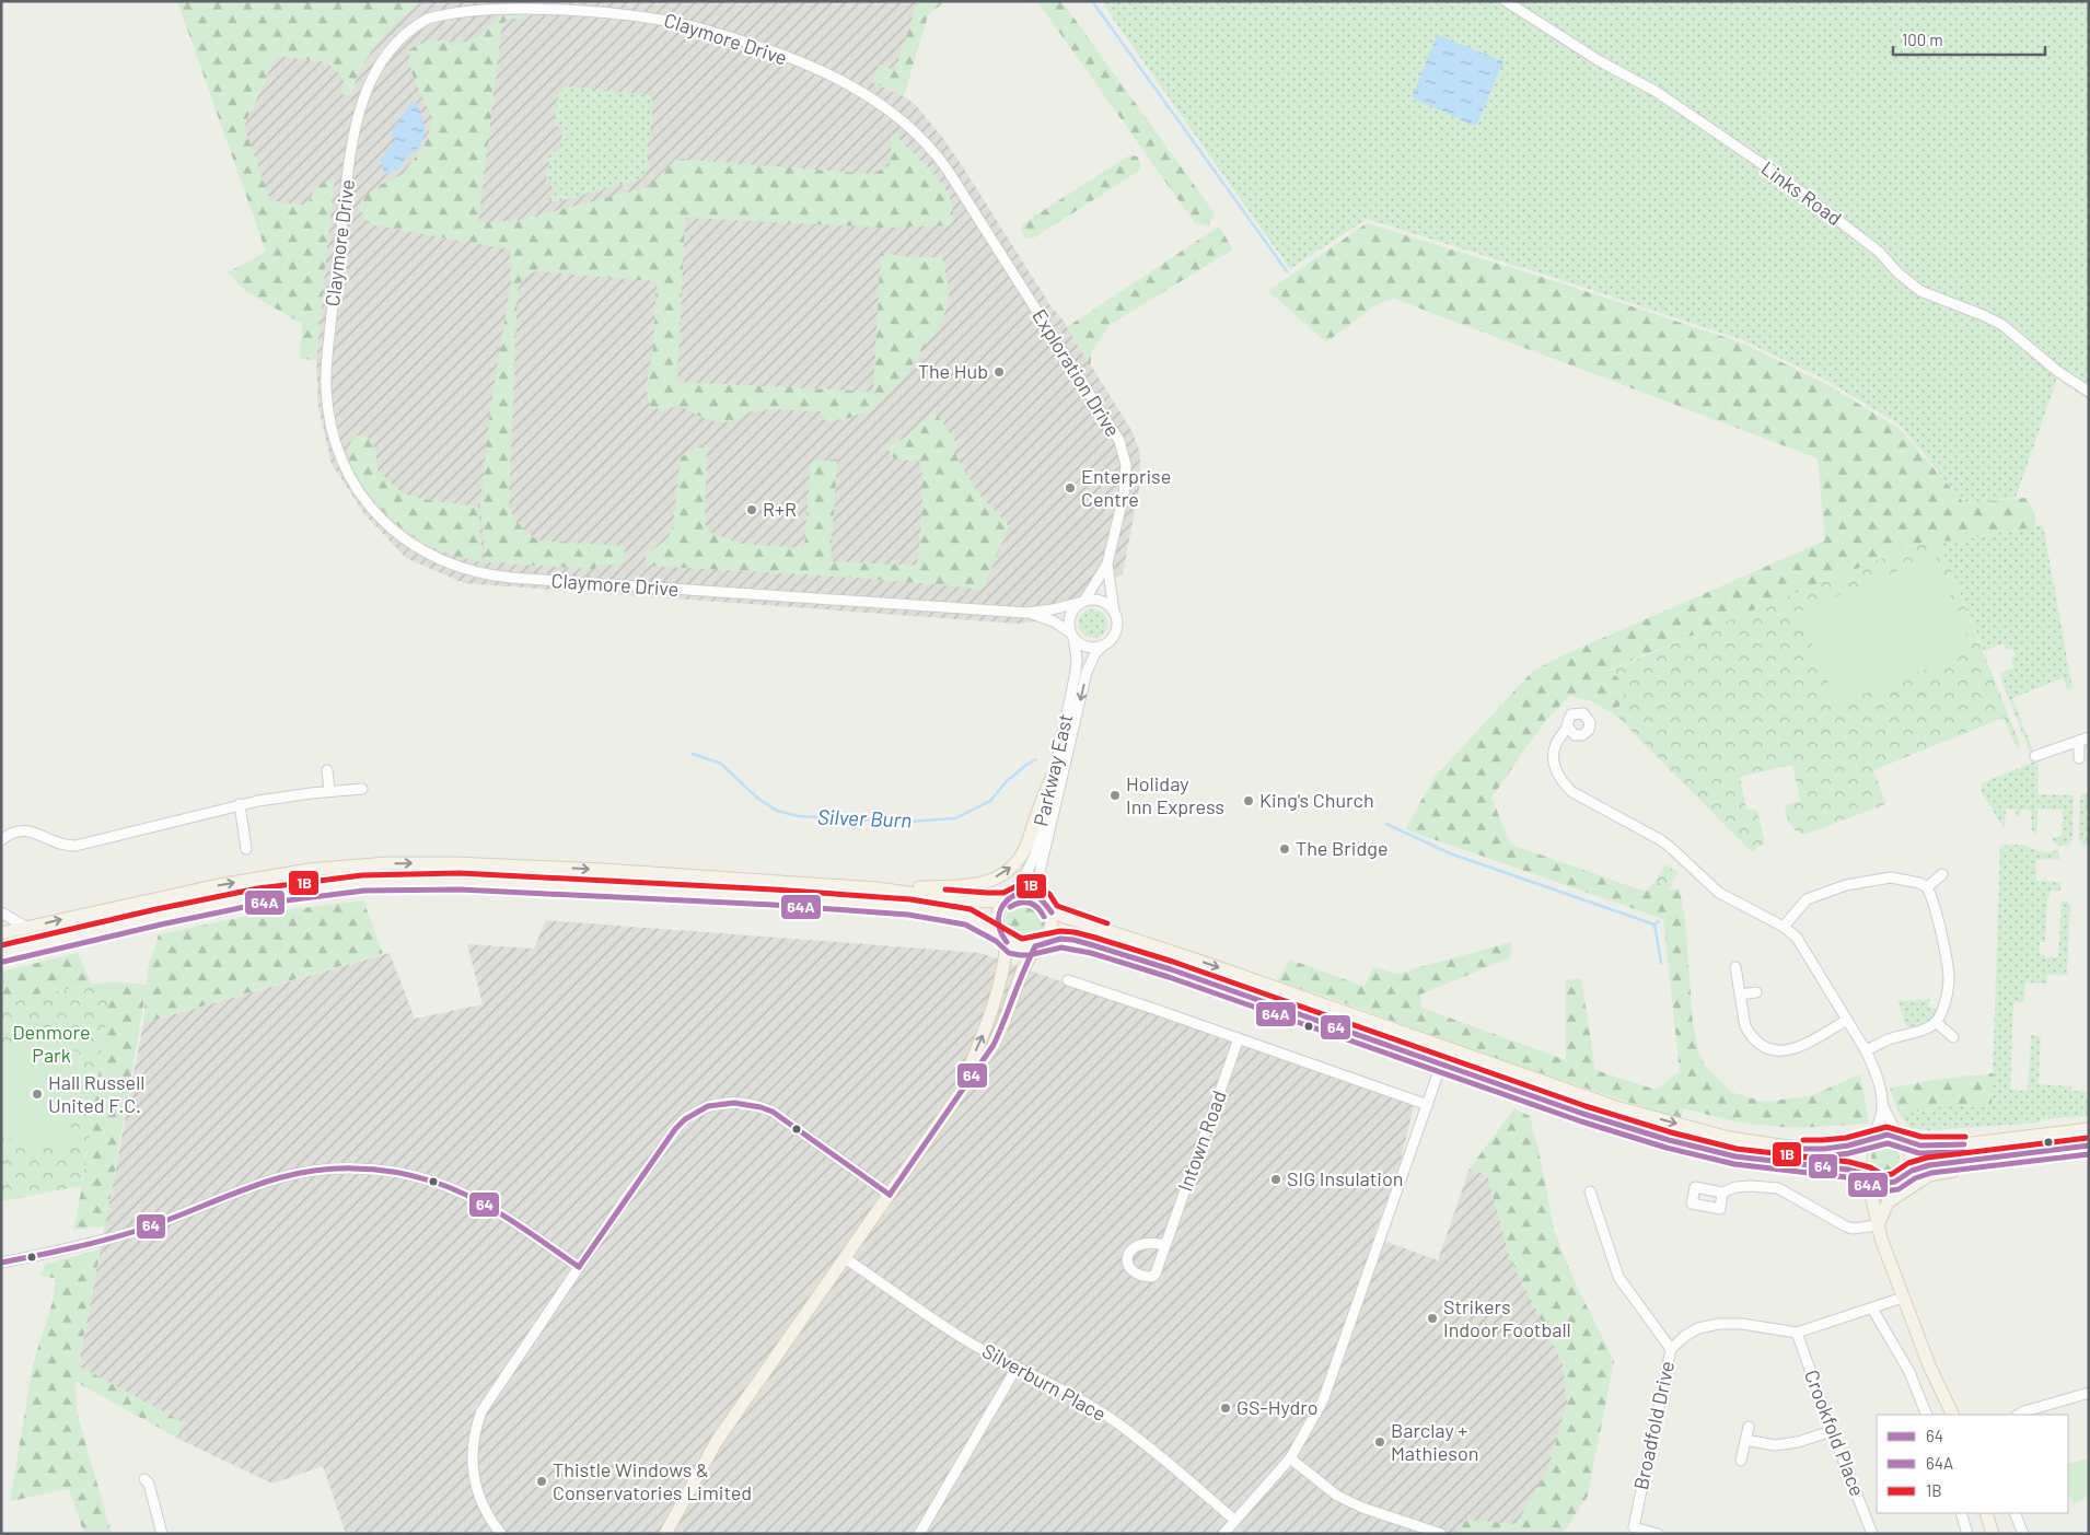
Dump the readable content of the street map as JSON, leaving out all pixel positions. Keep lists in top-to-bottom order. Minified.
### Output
{"streets":{"street":["Claymore Drive","Links Road","Exploration Drive","Parkway East","Intown Road","Silverburn Place","Broadfold Drive","Crookfold Place"]},"crossings":[["Claymore Drive","Exploration Drive"],["Claymore Drive","Parkway East"],["Exploration Drive","Parkway East"],["Broadfold Drive","Crookfold Place"]],"water":["Silver Burn"],"parks":["Denmore Park"],"places":["The Hub","Enterprise Centre","R+R","Holiday Inn Express","King's Church","The Bridge","Hall Russell United F.C.","SIG Insulation","Strikers Indoor Football","GS-Hydro","Barclay + Mathieson","Thistle Windows & Conservatories Limited"],"lines":["transit line 1B","transit line 64A","transit line 64"],"legend":["64","64A","1B"],"scale_bar":"100 m"}
